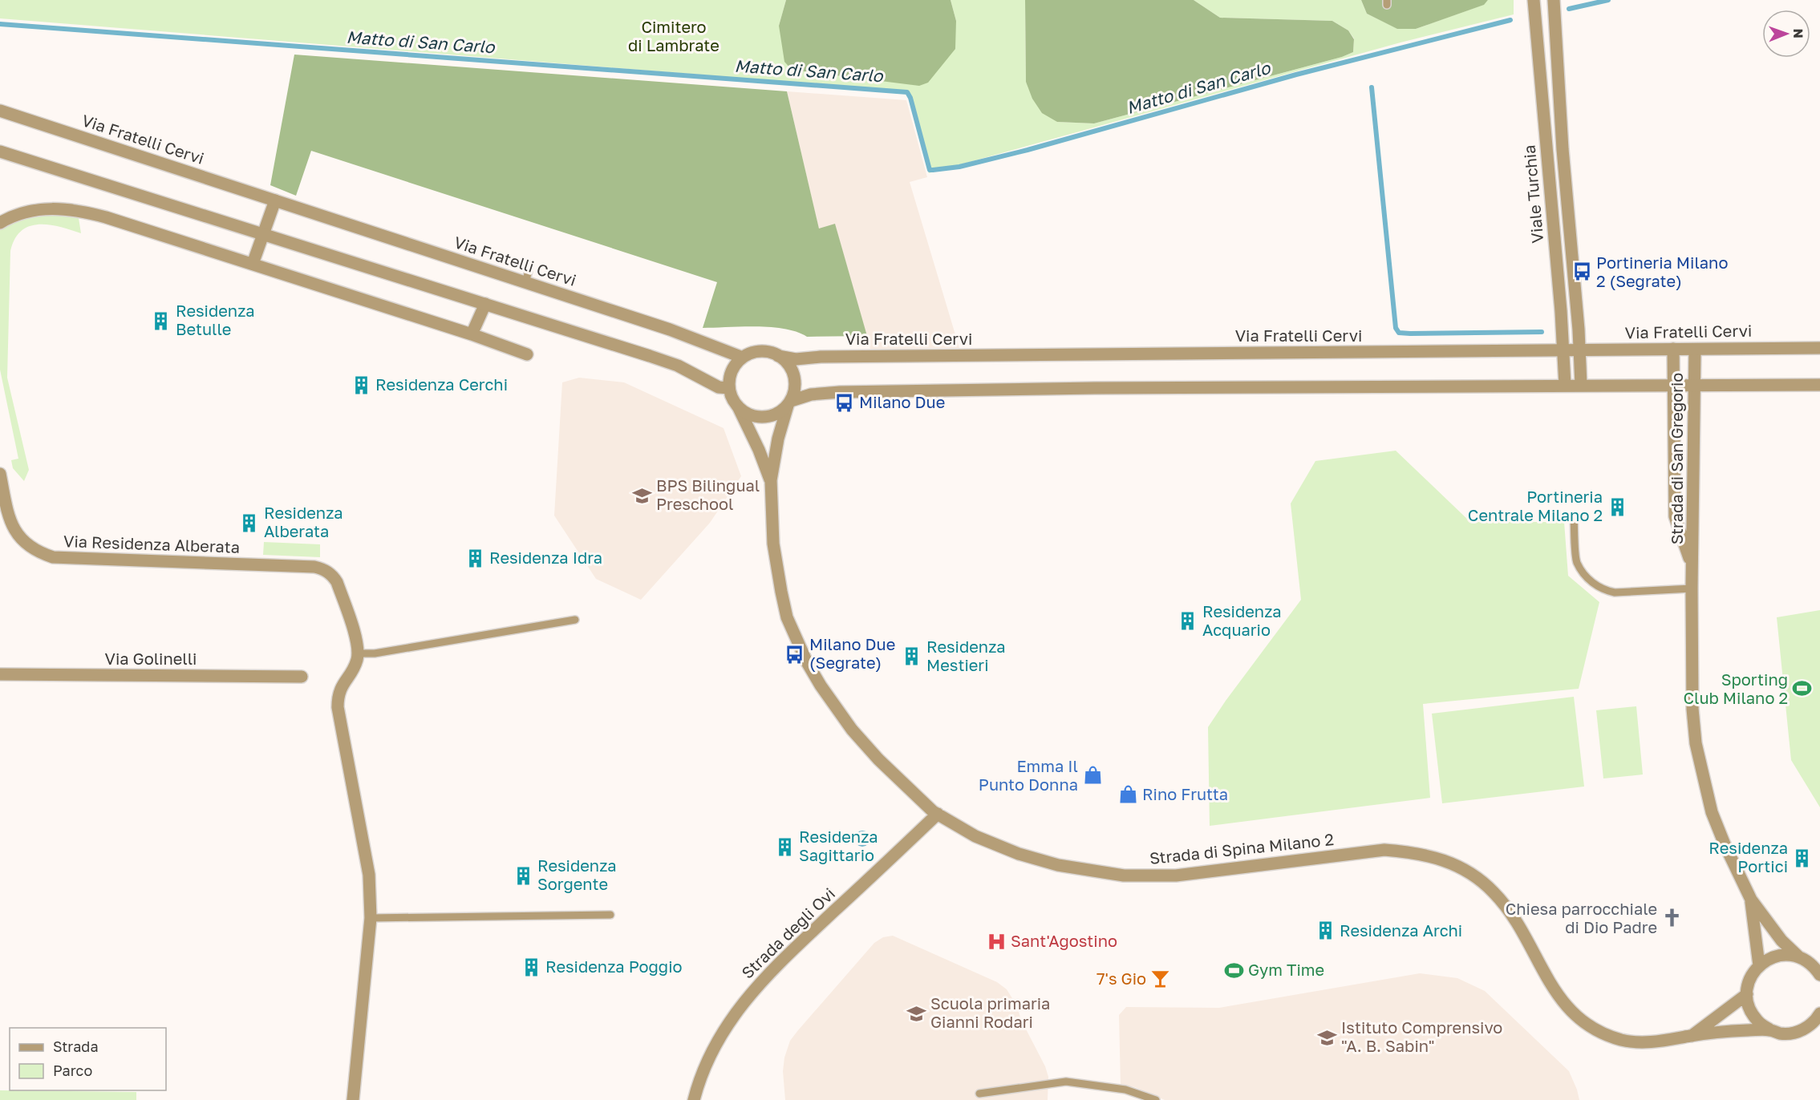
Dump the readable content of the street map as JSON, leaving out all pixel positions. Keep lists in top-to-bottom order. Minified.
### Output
{"streets":{"street":["Via Fratelli Cervi","Viale Turchia","Strada di San Gregorio","Via Residenza Alberata","Via Golinelli","Strada di Spina Milano 2","Strada degli Ovi"]},"crossings":[["Via Fratelli Cervi","Viale Turchia"],["Via Fratelli Cervi","Strada di San Gregorio"],["Via Fratelli Cervi","Strada di Spina Milano 2"],["Strada di Spina Milano 2","Strada degli Ovi"]],"water":["Matto di San Carlo"],"parks":["Cimitero di Lambrate"],"places":{"bus stop":["Portineria Milano 2 (Segrate)","Milano Due","Milano Due (Segrate)"],"building":["Residenza Betulle","Residenza Cerchi","Portineria Centrale Milano 2","Residenza Alberata","Residenza Idra","Residenza Acquario","Residenza Mestieri","Residenza Sagittario","Residenza Portici","Residenza Sorgente","Residenza Archi","Residenza Poggio"],"school or university":["BPS Bilingual Preschool","Scuola primaria Gianni Rodari","Istituto Comprensivo \"A. B. Sabin\""],"sports":["Sporting Club Milano 2","Gym Time"],"shop":["Emma Il Punto Donna","Rino Frutta"],"church":["Chiesa parrocchiale di Dio Padre"],"hospital":["Sant'Agostino"],"bar":["7's Gio"]},"legend":["Strada","Parco"],"north":"right"}
